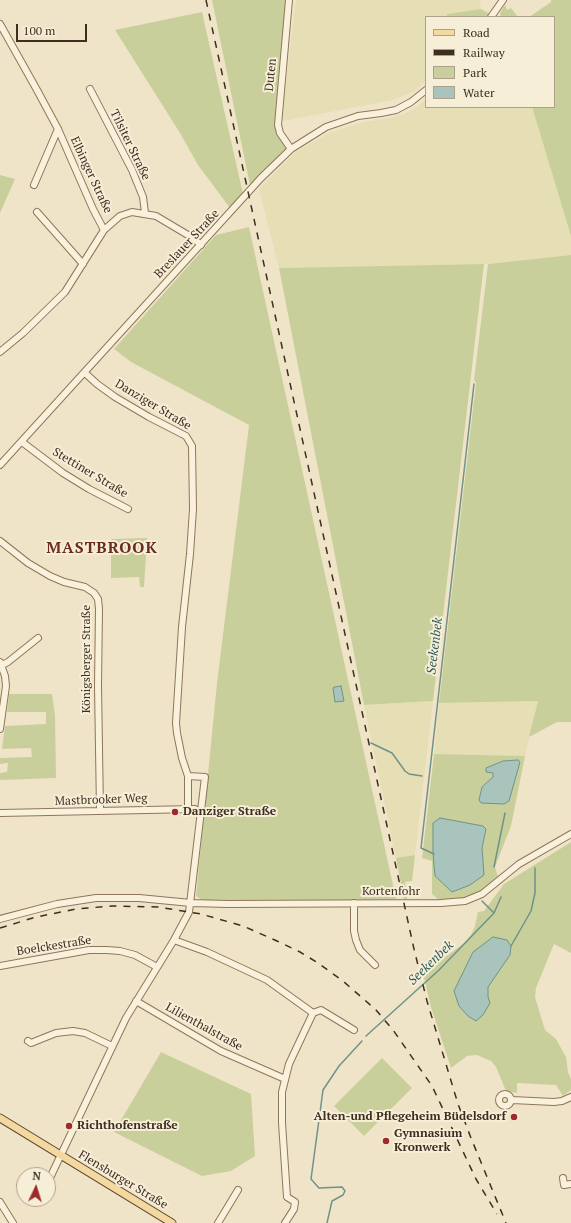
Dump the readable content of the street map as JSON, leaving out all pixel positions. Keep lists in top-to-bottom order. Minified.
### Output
{"streets":{"main road":["Flensburger Straße"],"street":["Duten","Tilsiter Straße","Elbinger Straße","Breslauer Straße","Danziger Straße","Stettiner Straße","Königsberger Straße","Mastbrooker Weg","Kortenfohr","Boelckestraße","Lilienthalstraße"]},"crossings":[["Duten","Breslauer Straße"],["Breslauer Straße","Danziger Straße"],["Breslauer Straße","Stettiner Straße"],["Danziger Straße","Mastbrooker Weg"],["Königsberger Straße","Mastbrooker Weg"]],"districts":["MASTBROOK"],"water":["Seekenbek"],"places":["Danziger Straße","Alten-und Pflegeheim Büdelsdorf","Richthofenstraße","Gymnasium Kronwerk"],"legend":["Road","Railway","Park","Water"],"scale_bar":"100 m","north":"top"}
